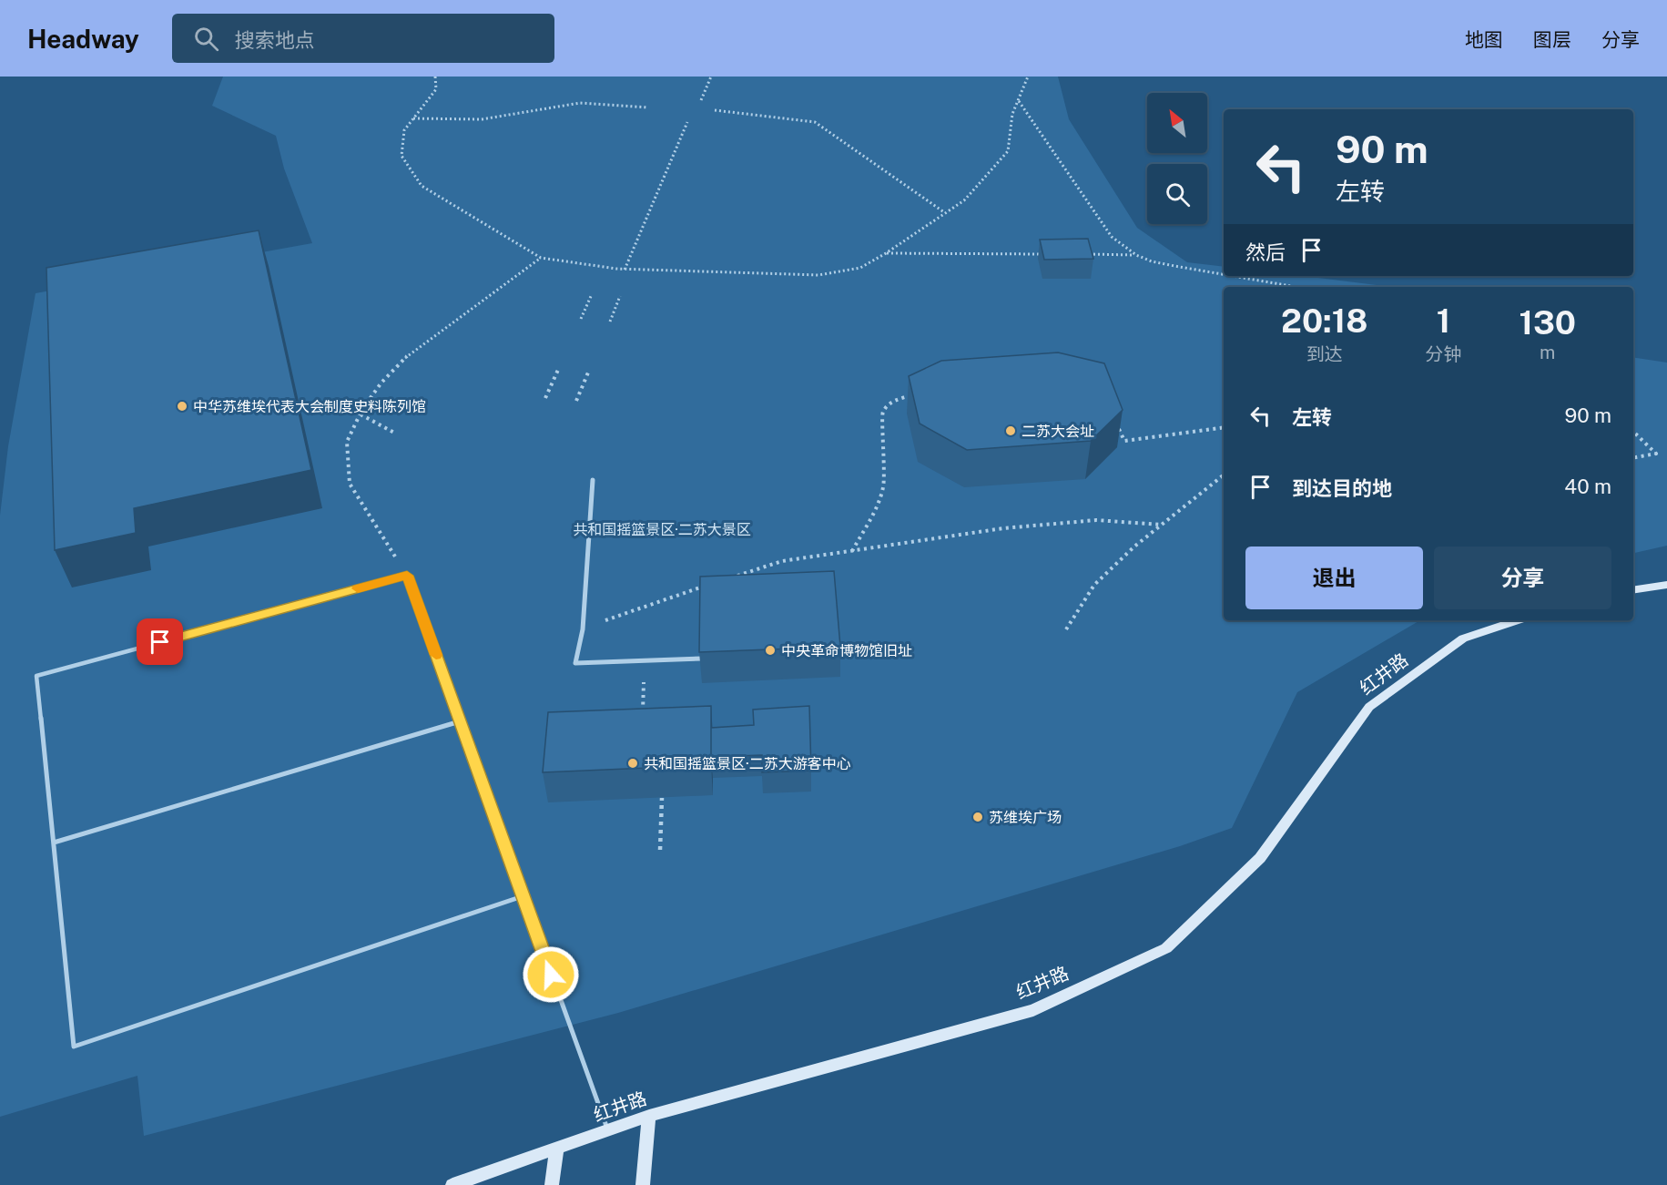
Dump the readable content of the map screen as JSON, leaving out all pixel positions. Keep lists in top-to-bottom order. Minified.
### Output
{"streets":{"main road":["红井路"]},"parks":["共和国摇篮景区·二苏大景区"],"places":["中华苏维埃代表大会制度史料陈列馆","二苏大会址","中央革命博物馆旧址","共和国摇篮景区·二苏大游客中心","苏维埃广场"],"north":"top left","page":{"header":"Headway","search":"搜索地点","nav":["地图","图层","分享"],"turn":["90 m","左转"],"then":"然后","eta":["20:18","到达","1","分钟","130","m"],"list":[{"name":"左转","value":"90 m"},{"name":"到达目的地","value":"40 m"}],"buttons":["退出","分享"]}}
